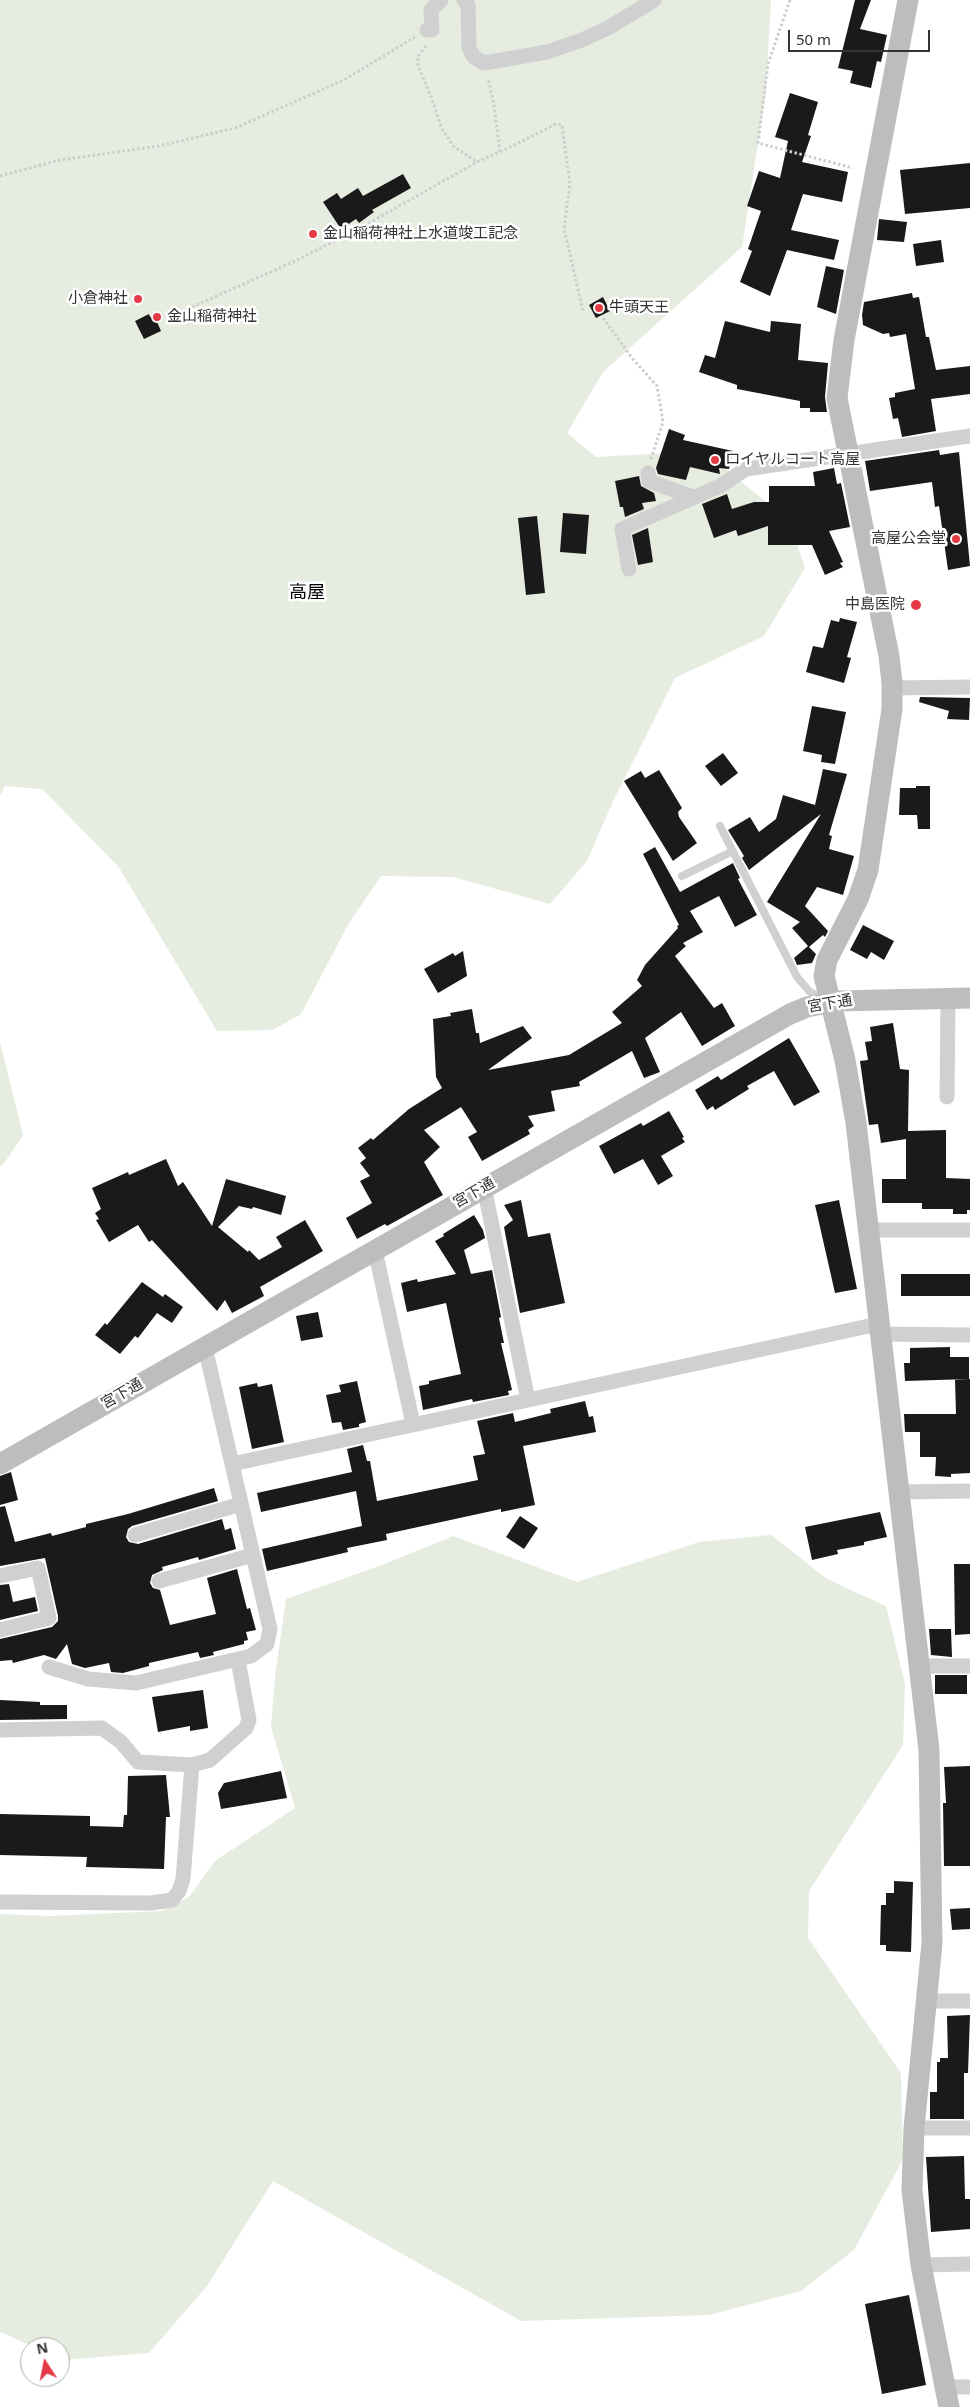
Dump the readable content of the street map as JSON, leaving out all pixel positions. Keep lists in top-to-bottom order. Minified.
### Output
{"streets":{"street":["宮下通"]},"districts":["高屋"],"places":["金山稲荷神社上水道竣工記念","小倉神社","牛頭天王","金山稲荷神社","ロイヤルコート高屋","高屋公会堂","中島医院"],"scale_bar":"50 m","north":"top"}
